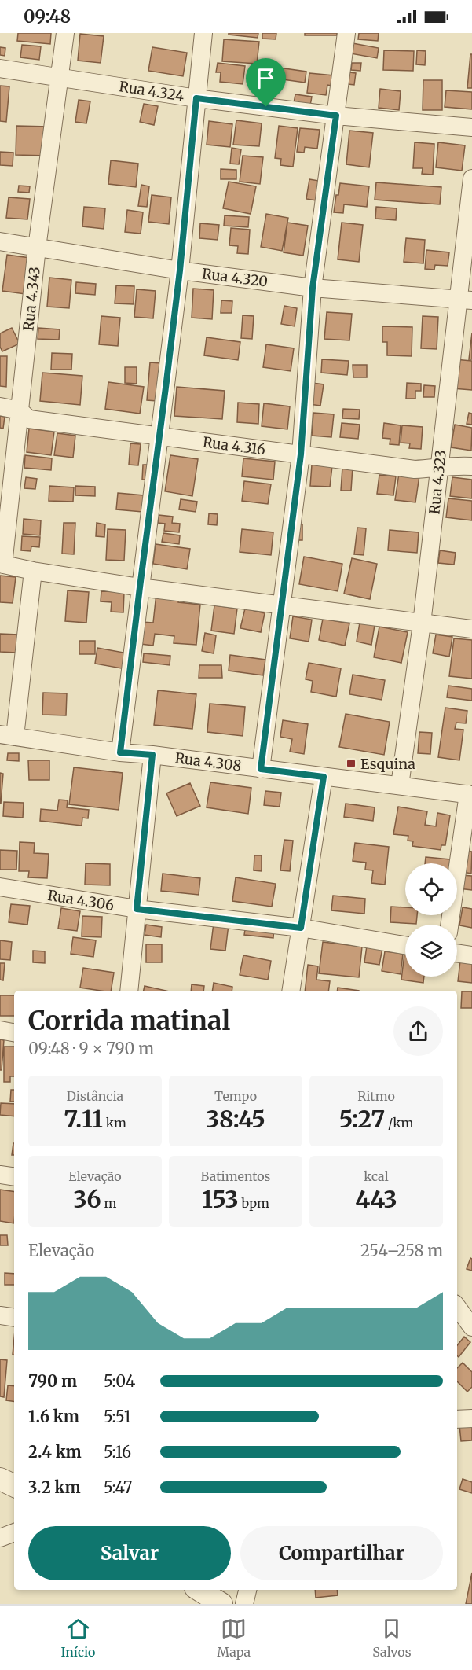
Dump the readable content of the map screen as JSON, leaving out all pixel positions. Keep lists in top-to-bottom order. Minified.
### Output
{"streets":{"street":["Rua 4.324","Rua 4.320","Rua 4.343","Rua 4.316","Rua 4.323","Rua 4.308","Rua 4.306"]},"crossings":[["Rua 4.324","Rua 4.343"],["Rua 4.320","Rua 4.343"],["Rua 4.320","Rua 4.323"],["Rua 4.343","Rua 4.316"],["Rua 4.316","Rua 4.323"],["Rua 4.323","Rua 4.308"]],"places":{"transit":["Esquina"]},"page":{"status":"09:48","heading":["Corrida matinal","09:48 · 9 × 790 m"],"stats":[["Distância","7.11 km"],["Tempo","38:45"],["Ritmo","5:27 /km"],["Elevação","36 m"],["Batimentos","153 bpm"],["kcal","443"]],"chart":["Elevação","254–258 m"],"list":[{"name":"790 m","note":"5:04"},{"name":"1.6 km","note":"5:51"},{"name":"2.4 km","note":"5:16"},{"name":"3.2 km","note":"5:47"}],"buttons":["Salvar","Compartilhar"],"tabs":["Início","Mapa","Salvos"]}}
